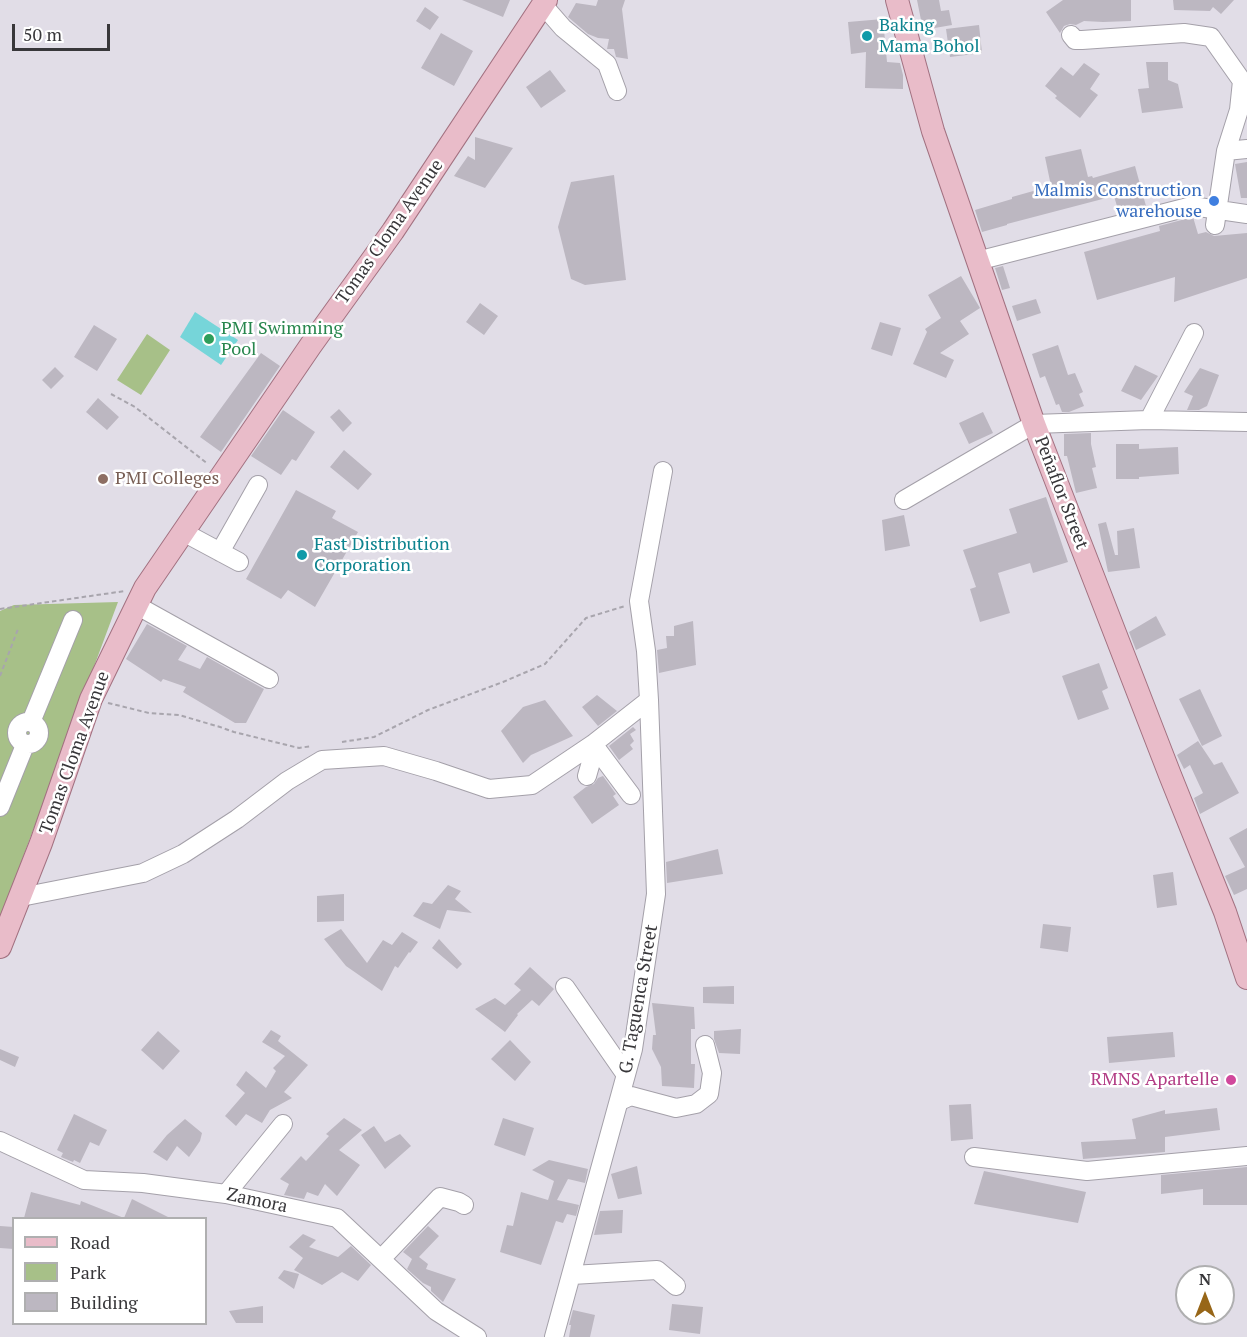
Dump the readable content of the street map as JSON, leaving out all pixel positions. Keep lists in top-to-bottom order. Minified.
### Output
{"streets":{"main road":["Tomas Cloma Avenue","Peñaflor Street"],"street":["G. Taguenca Street","Zamora"]},"places":["Baking Mama Bohol","Malmis Construction warehouse","PMI Swimming Pool","PMI Colleges","Fast Distribution Corporation","RMNS Apartelle"],"legend":["Road","Park","Building"],"scale_bar":"50 m","north":"top"}
